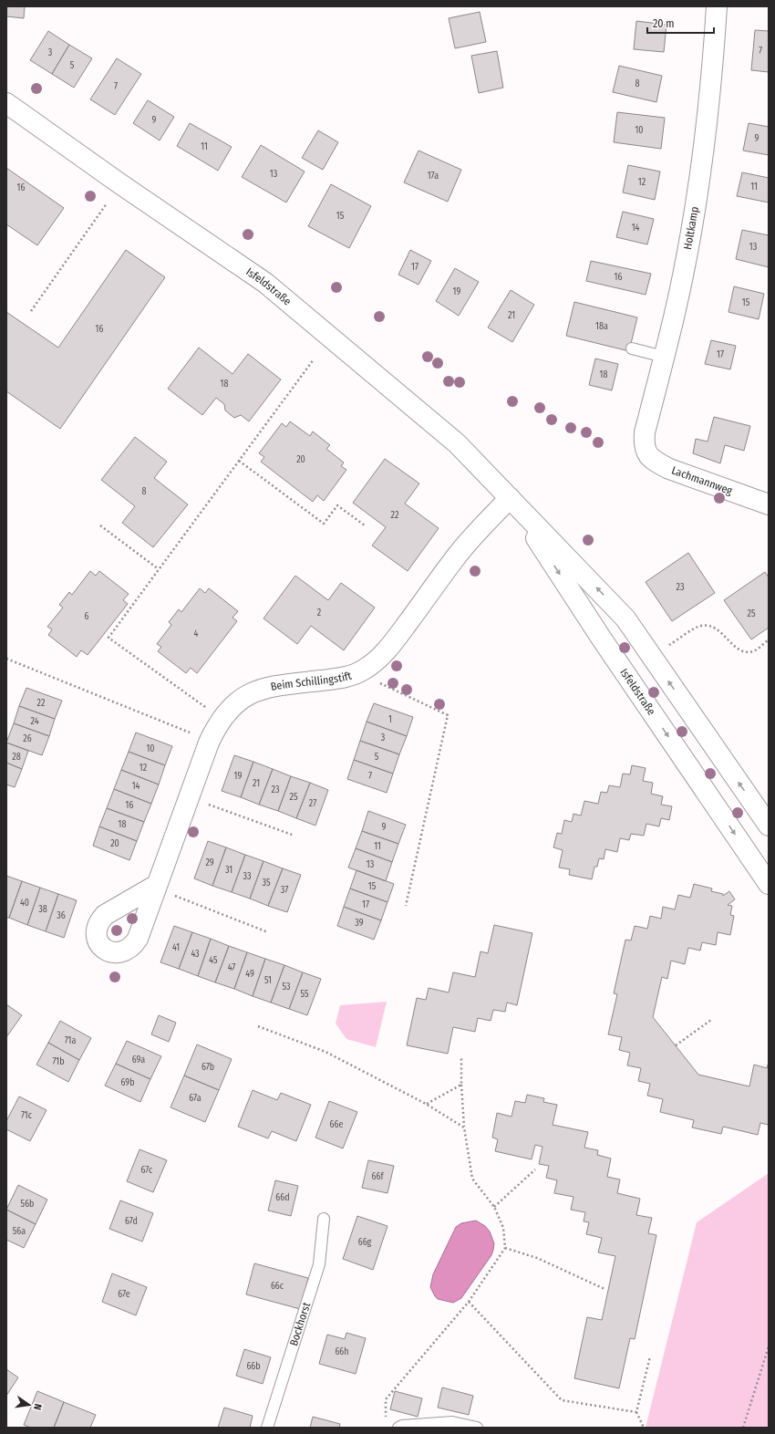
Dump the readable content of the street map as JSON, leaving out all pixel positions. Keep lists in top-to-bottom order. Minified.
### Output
{"streets":{"main road":["Holtkamp","Isfeldstraße","Lachmannweg","Beim Schillingstift"],"lane":["Bockhorst"]},"crossings":[["Holtkamp","Lachmannweg"],["Isfeldstraße","Beim Schillingstift"]],"house_numbers":["7","3","5","8","7","9","10","9","11","13","17a","12","11","16","15","14","13","17","16","19","15","21","18a","16","17","18","18","20","8","22","23","2","25","6","4","22","1","24","3","26","10","28","5","12","19","7","21","14","23","25","27","16","18","9","20","11","29","13","31","33","35","15","37","40","17","38","36","39","41","43","45","47","49","51","53","55","71a","69a","71b","67b","69b","67a","71c","66e","67c","66f","66d","56b","67d","56a","66g","66c","67e","66h","66b"],"scale_bar":"20 m","north":"right"}
